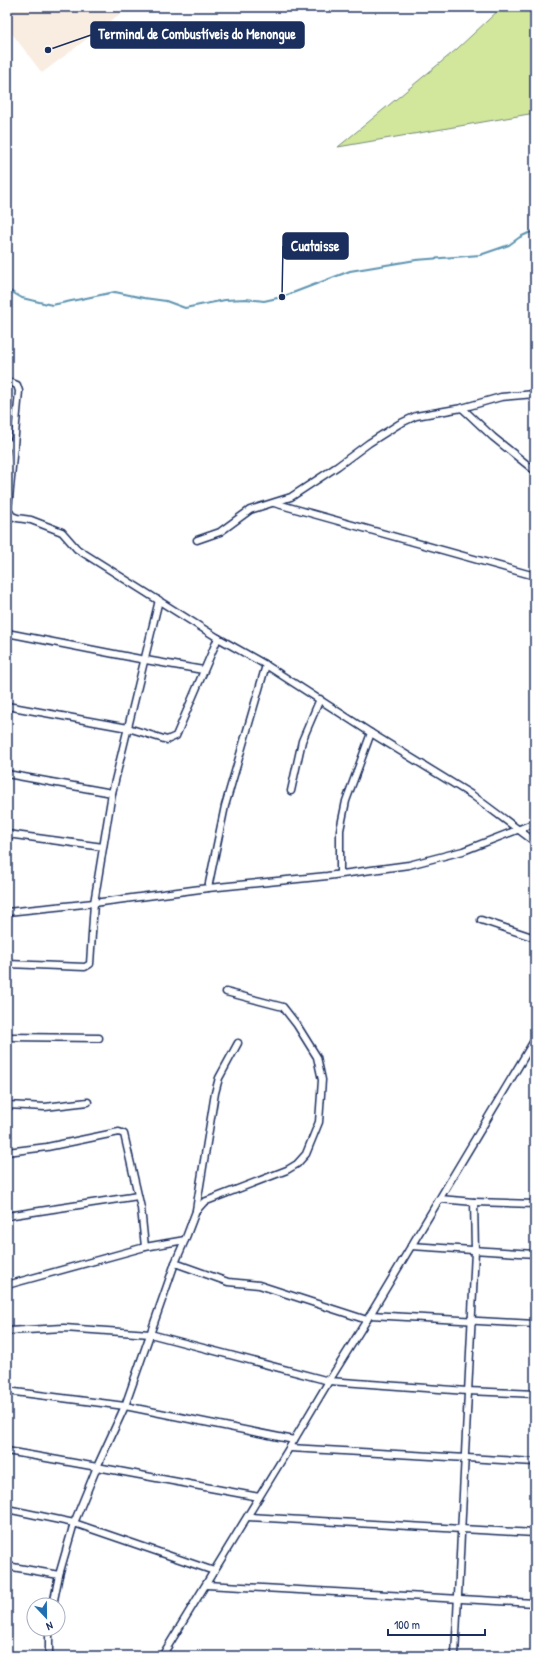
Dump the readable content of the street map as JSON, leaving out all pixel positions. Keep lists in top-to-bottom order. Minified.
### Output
{"places":["Terminal de Combustíveis do Menongue","Cuataisse"],"scale_bar":"100 m","north":"bottom"}
